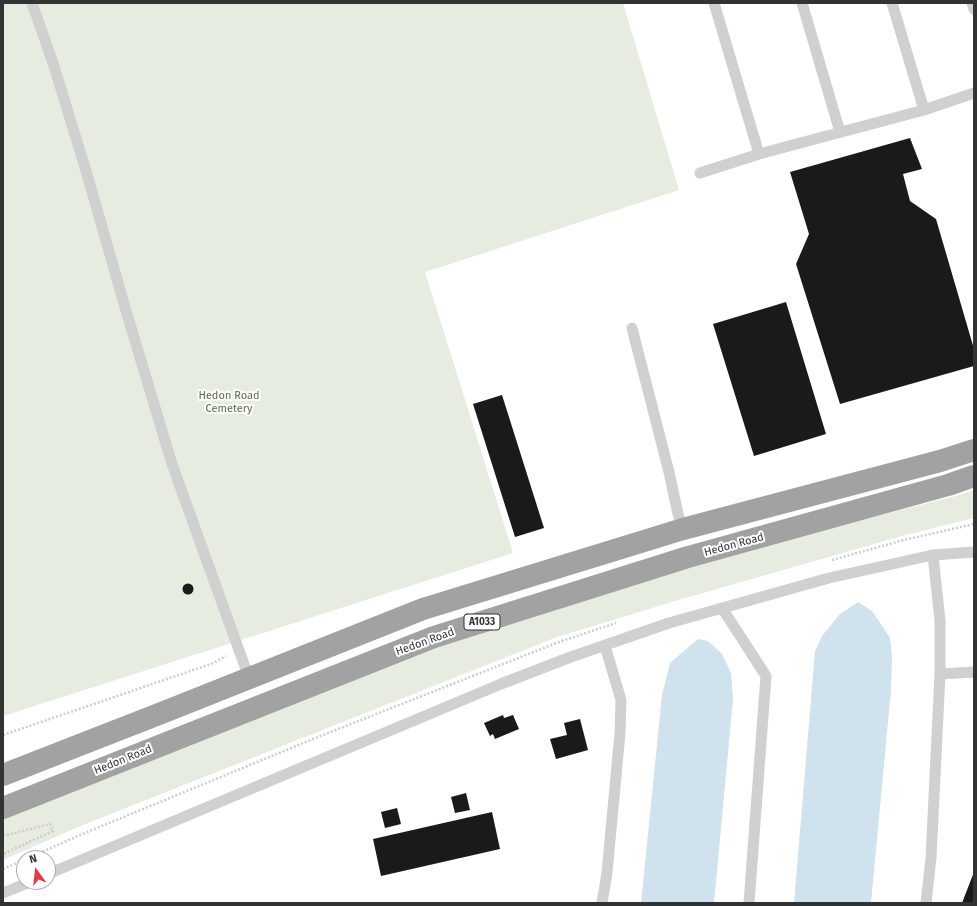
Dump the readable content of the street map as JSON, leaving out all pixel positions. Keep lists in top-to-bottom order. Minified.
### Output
{"streets":{"highway":["Hedon Road","A1033"]},"parks":["Hedon Road Cemetery"],"north":"top"}
